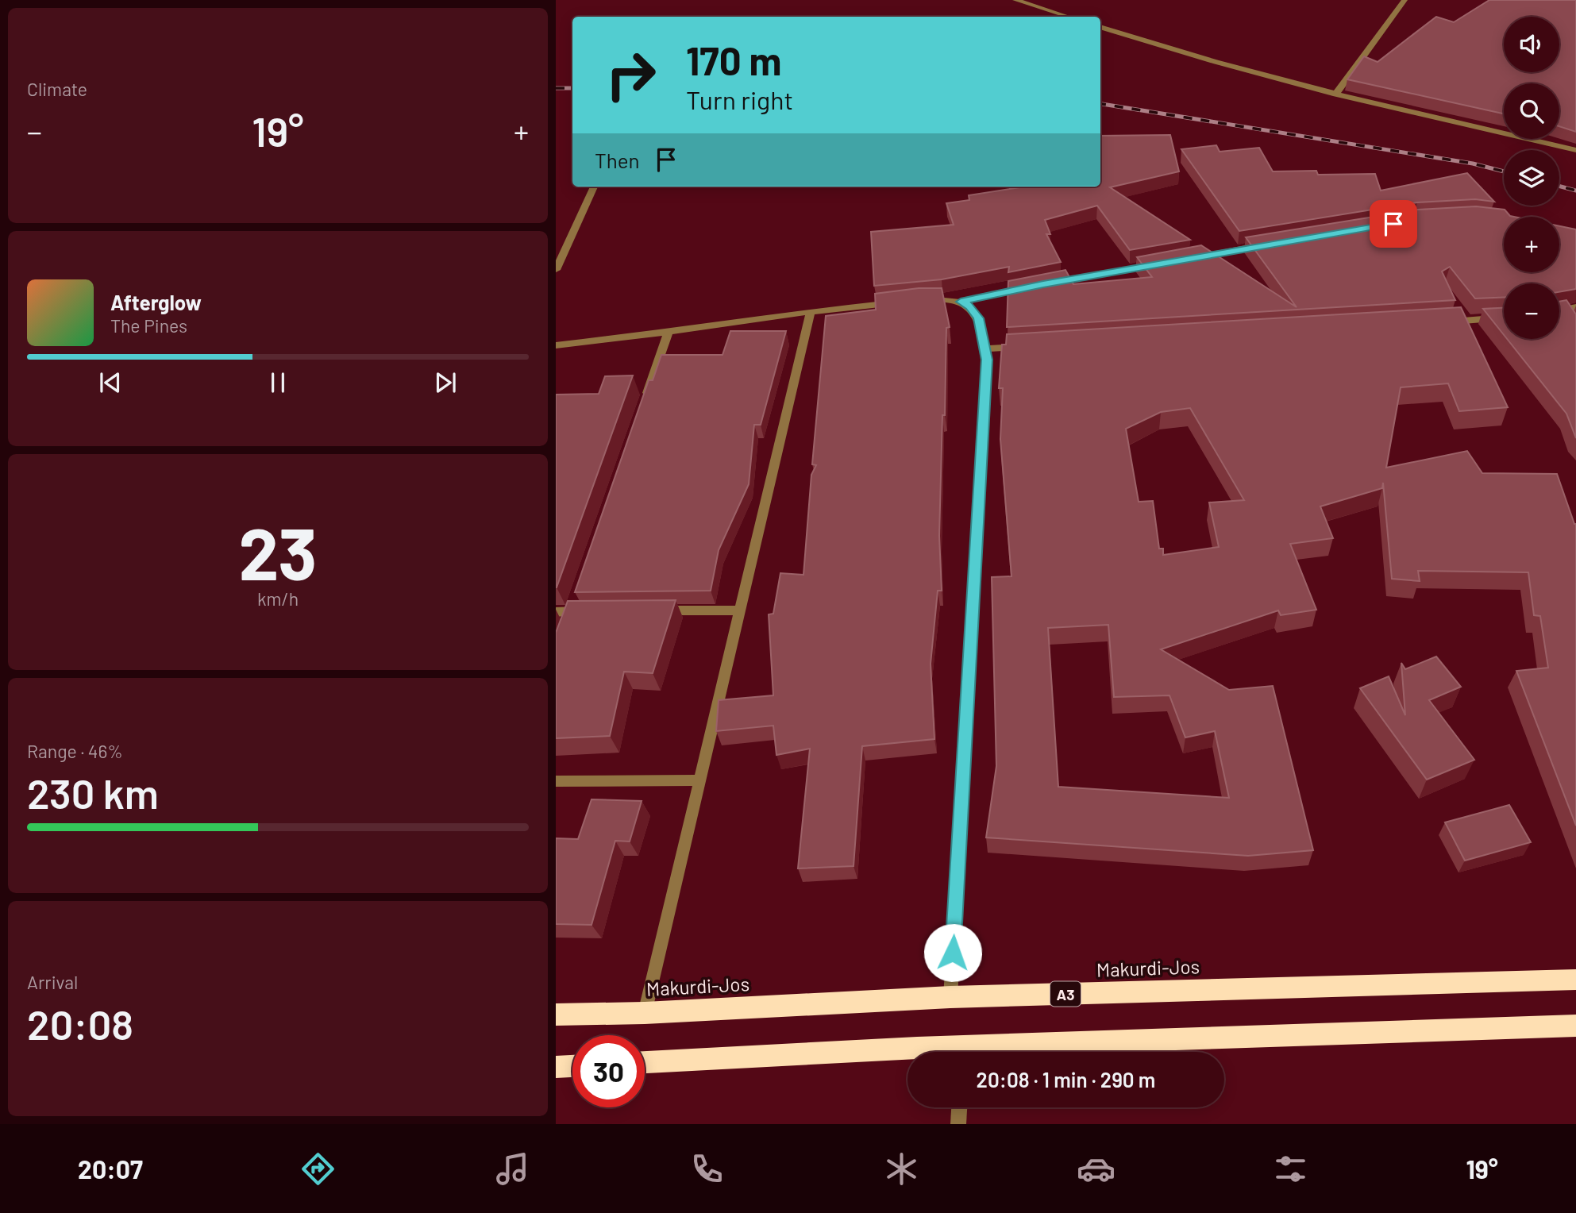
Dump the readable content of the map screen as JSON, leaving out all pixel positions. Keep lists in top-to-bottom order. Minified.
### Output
{"streets":{"highway":["Makurdi-Jos","A3"]},"page":{"tile":["Climate",["23","km/h"],["Range · 46%","230 km"],["Arrival","20:08"]],"map_buttons":["+","−"],"turn":["170 m","Turn right"],"heat":["−","19°","+"],"then":"Then","song":["Afterglow","The Pines"],"limit":"30","trip":"20:08 · 1 min · 290 m","tabs":["20:07","19°"]}}
